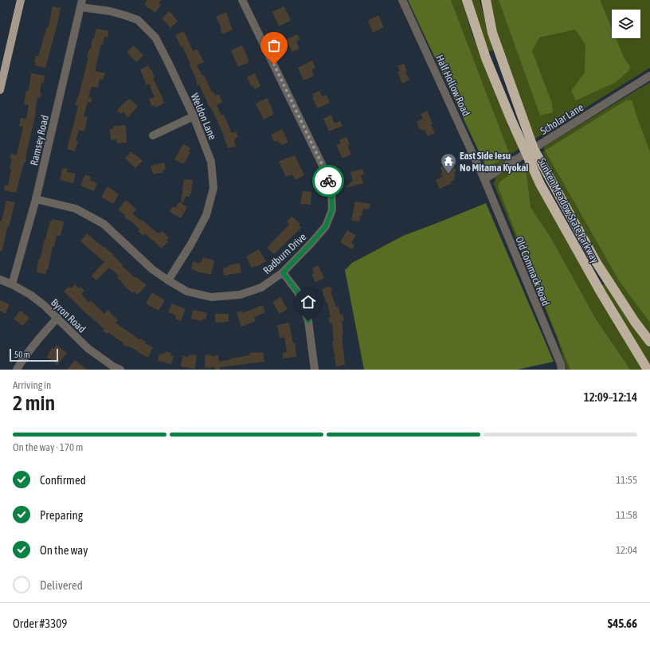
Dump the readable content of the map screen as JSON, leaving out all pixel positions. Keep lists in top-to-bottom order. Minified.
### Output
{"streets":{"highway":["Sunken Meadow State Parkway"],"street":["Half Hollow Road","Weldon Lane","Scholar Lane","Ramsey Road","Radburn Drive","Old Commack Road","Byron Road"]},"crossings":[["Half Hollow Road","Scholar Lane"],["Half Hollow Road","Old Commack Road"],["Weldon Lane","Ramsey Road"],["Weldon Lane","Radburn Drive"],["Scholar Lane","Old Commack Road"],["Ramsey Road","Radburn Drive"],["Ramsey Road","Byron Road"]],"places":{"temple":["East Side Iesu No Mitama Kyokai"]},"scale_bar":"50 m","page":{"scale":"50 m","heading":["2 min","Arriving in","12:09–12:14"],"panel":["Order #3309","$45.66"],"bar":"On the way · 170 m","list":[["Confirmed","11:55"],["Preparing","11:58"],["On the way","12:04"],"Delivered"]}}
